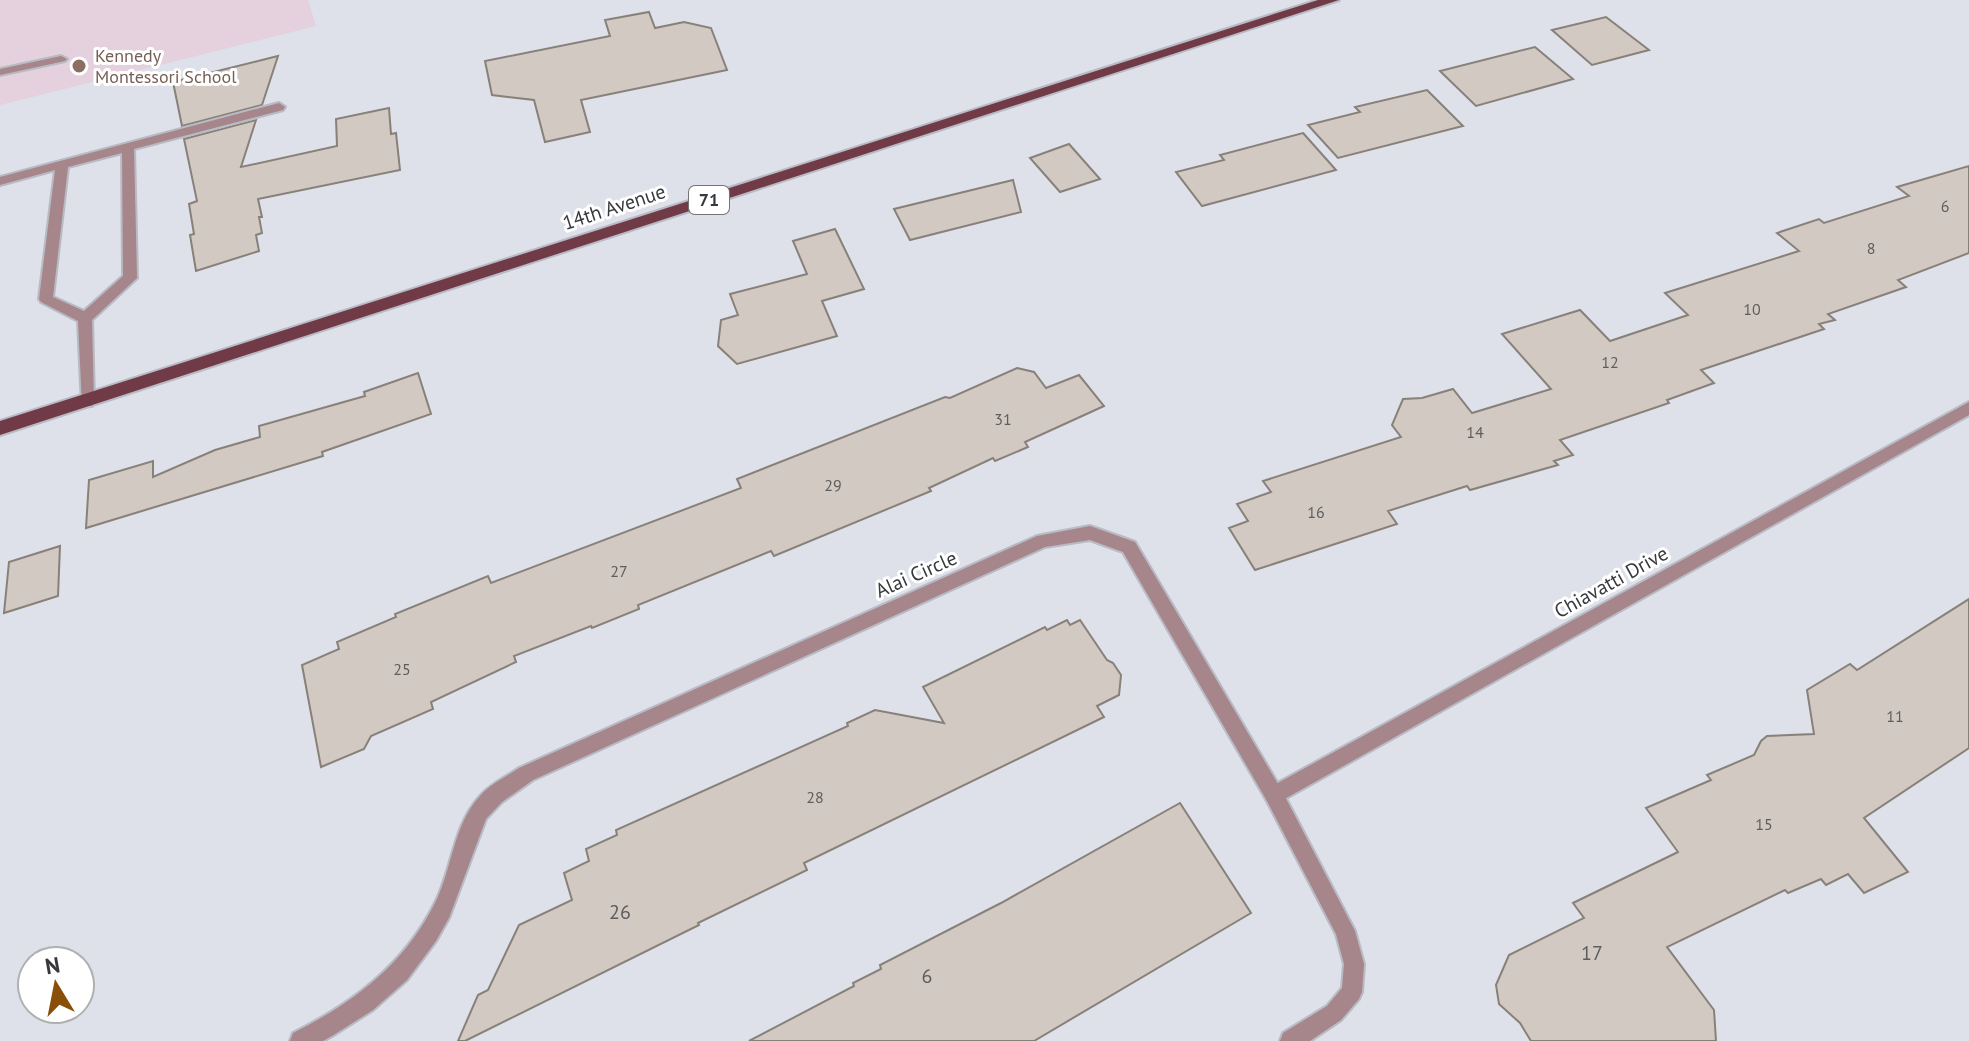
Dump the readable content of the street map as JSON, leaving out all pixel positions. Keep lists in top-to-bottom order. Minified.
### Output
{"streets":{"main road":["71","14th Avenue"],"street":["Alai Circle","Chiavatti Drive"]},"crossings":[["Alai Circle","Chiavatti Drive"]],"places":["Kennedy Montessori School"],"house_numbers":["6","8","10","12","31","14","29","16","27","25","11","28","15","26","17","6"],"north":"top"}
